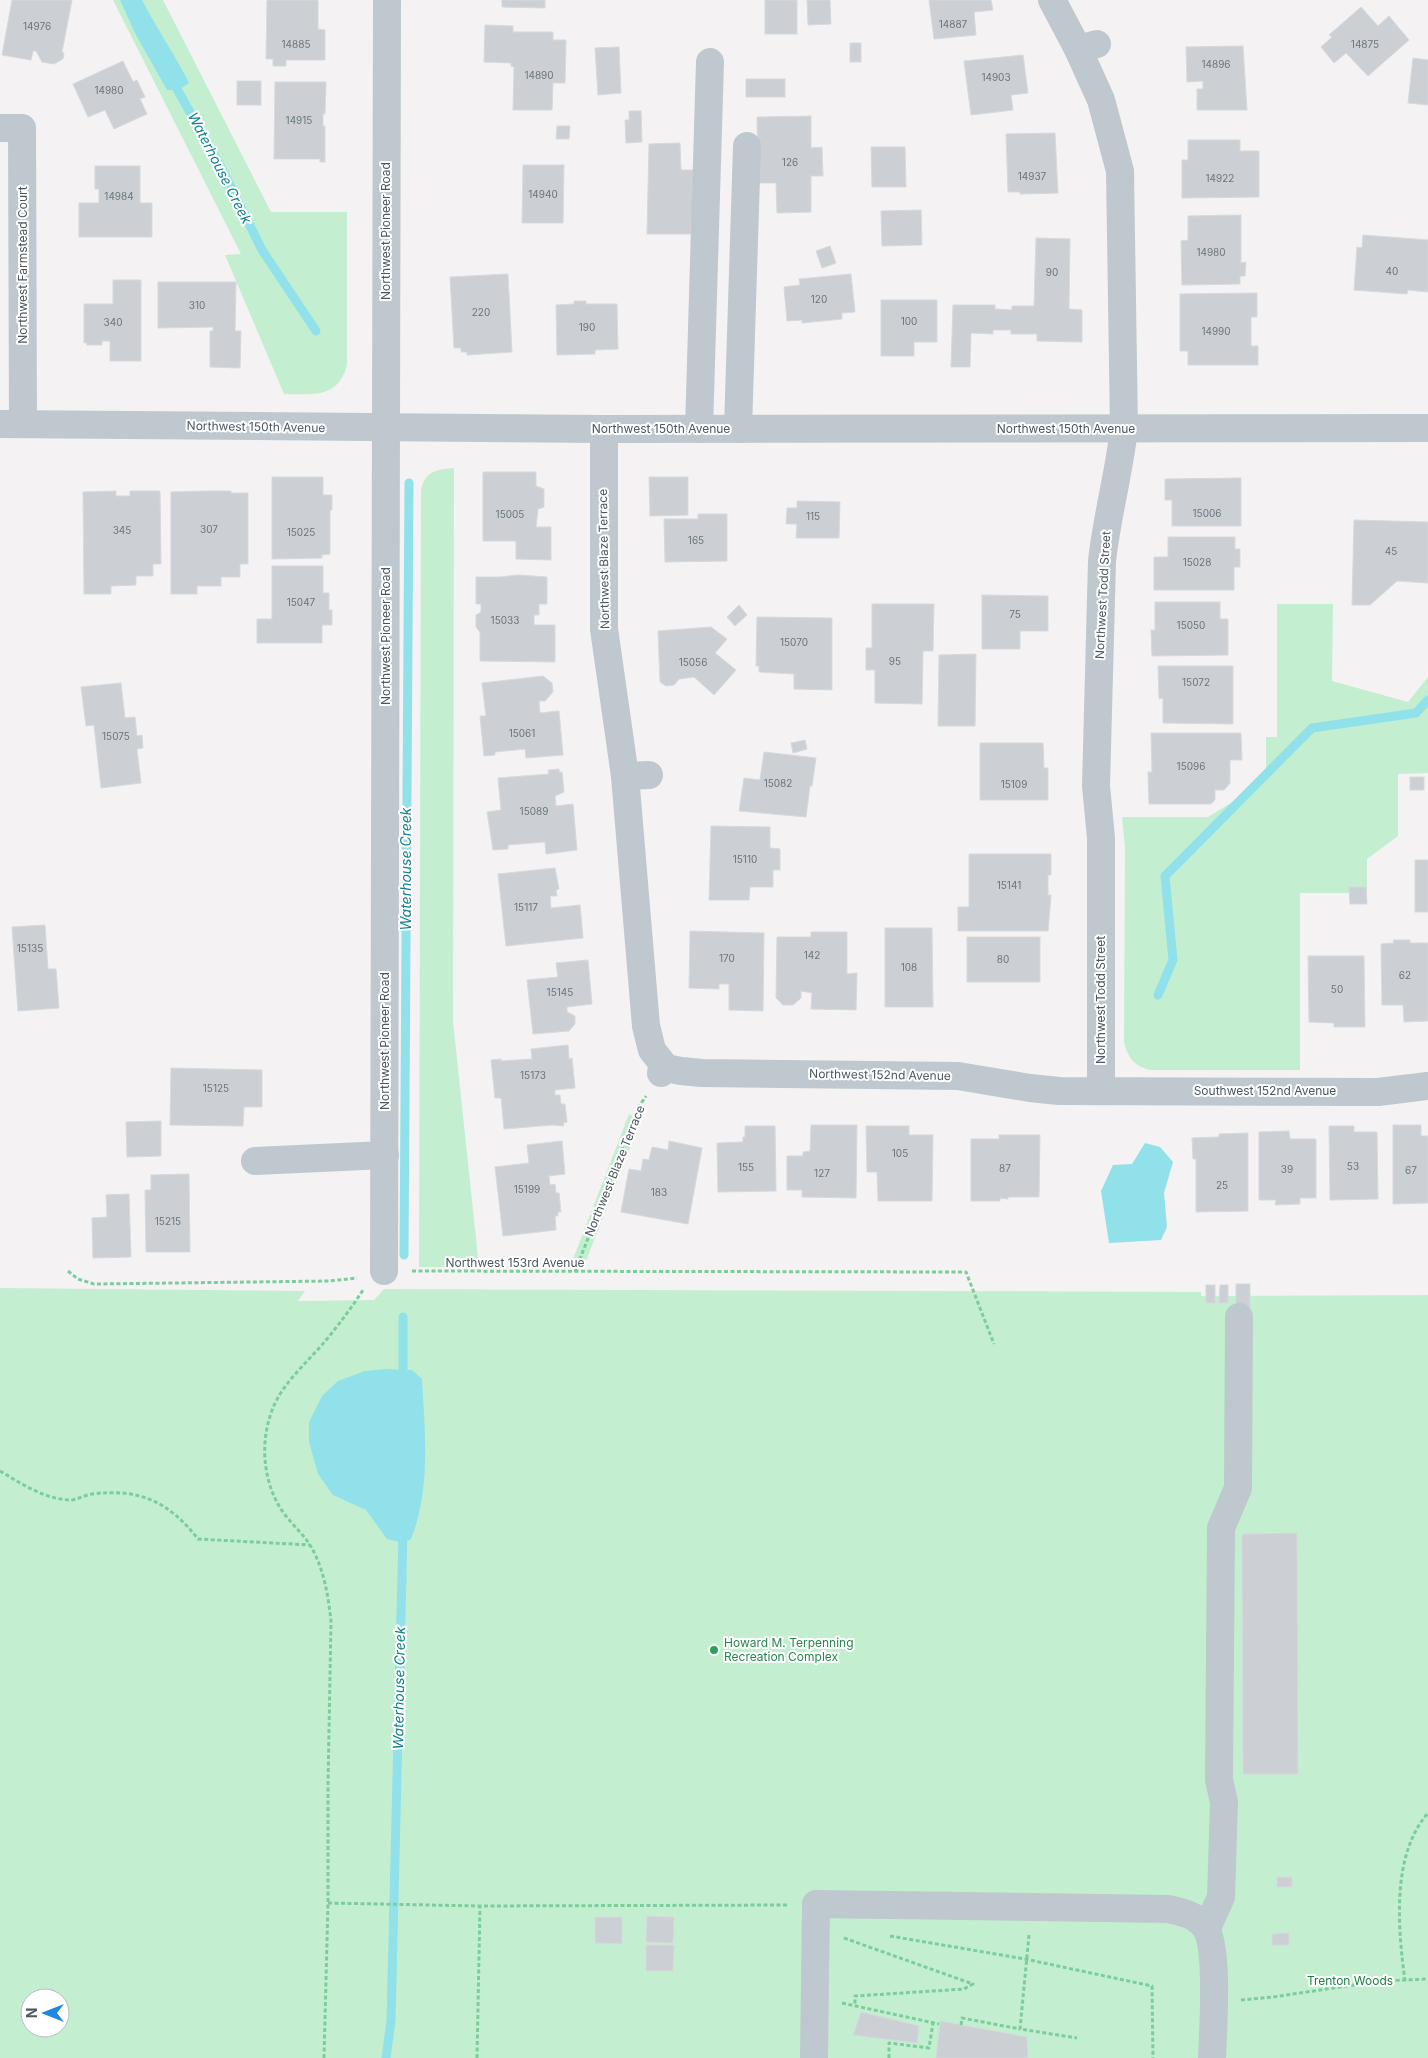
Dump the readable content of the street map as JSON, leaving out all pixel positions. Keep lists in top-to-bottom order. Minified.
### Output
{"streets":{"street":["Northwest Pioneer Road","Northwest Farmstead Court","Northwest 150th Avenue","Northwest Blaze Terrace","Northwest Todd Street","Northwest 152nd Avenue","Southwest 152nd Avenue"],"path":["Northwest 153rd Avenue"]},"crossings":[["Northwest Pioneer Road","Northwest 150th Avenue"],["Northwest Pioneer Road","Northwest 153rd Avenue"],["Northwest Farmstead Court","Northwest 150th Avenue"],["Northwest 150th Avenue","Northwest Blaze Terrace"],["Northwest 150th Avenue","Northwest Todd Street"],["Northwest Blaze Terrace","Northwest 152nd Avenue"],["Northwest Blaze Terrace","Northwest 153rd Avenue"],["Northwest Todd Street","Northwest 152nd Avenue"],["Northwest Todd Street","Southwest 152nd Avenue"],["Northwest 152nd Avenue","Southwest 152nd Avenue"]],"water":["Waterhouse Creek"],"parks":["Trenton Woods"],"places":["Howard M. Terpenning Recreation Complex"],"house_numbers":["14887","14976","14885","14875","14896","14890","14903","14980","14915","126","14937","14922","14940","14984","14980","40","90","120","310","220","100","340","190","14990","15006","15005","115","307","345","15025","165","45","15028","15047","75","15033","15050","15070","95","15056","15072","15061","15075","15096","15082","15109","15089","15110","15141","15117","15135","142","170","80","108","62","50","15145","15173","15125","105","53","155","87","39","67","127","25","15199","183","15215"],"north":"left"}
